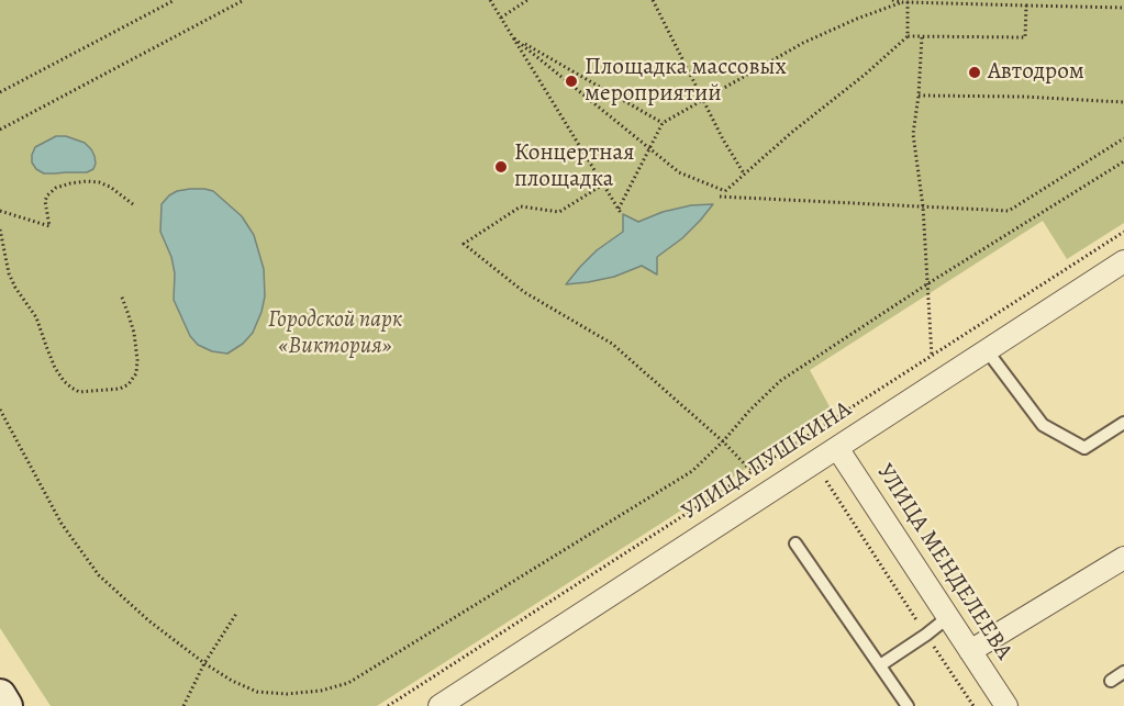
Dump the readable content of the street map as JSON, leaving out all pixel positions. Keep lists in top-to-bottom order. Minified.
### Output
{"streets":{"street":["УЛИЦА ПУШКИНА","УЛИЦА МЕНДЕЛЕЕВА"]},"crossings":[["УЛИЦА ПУШКИНА","УЛИЦА МЕНДЕЛЕЕВА"]],"parks":["Городской парк «Виктория»"],"places":["Автодром","Площадка массовых мероприятий","Концертная площадка"]}
